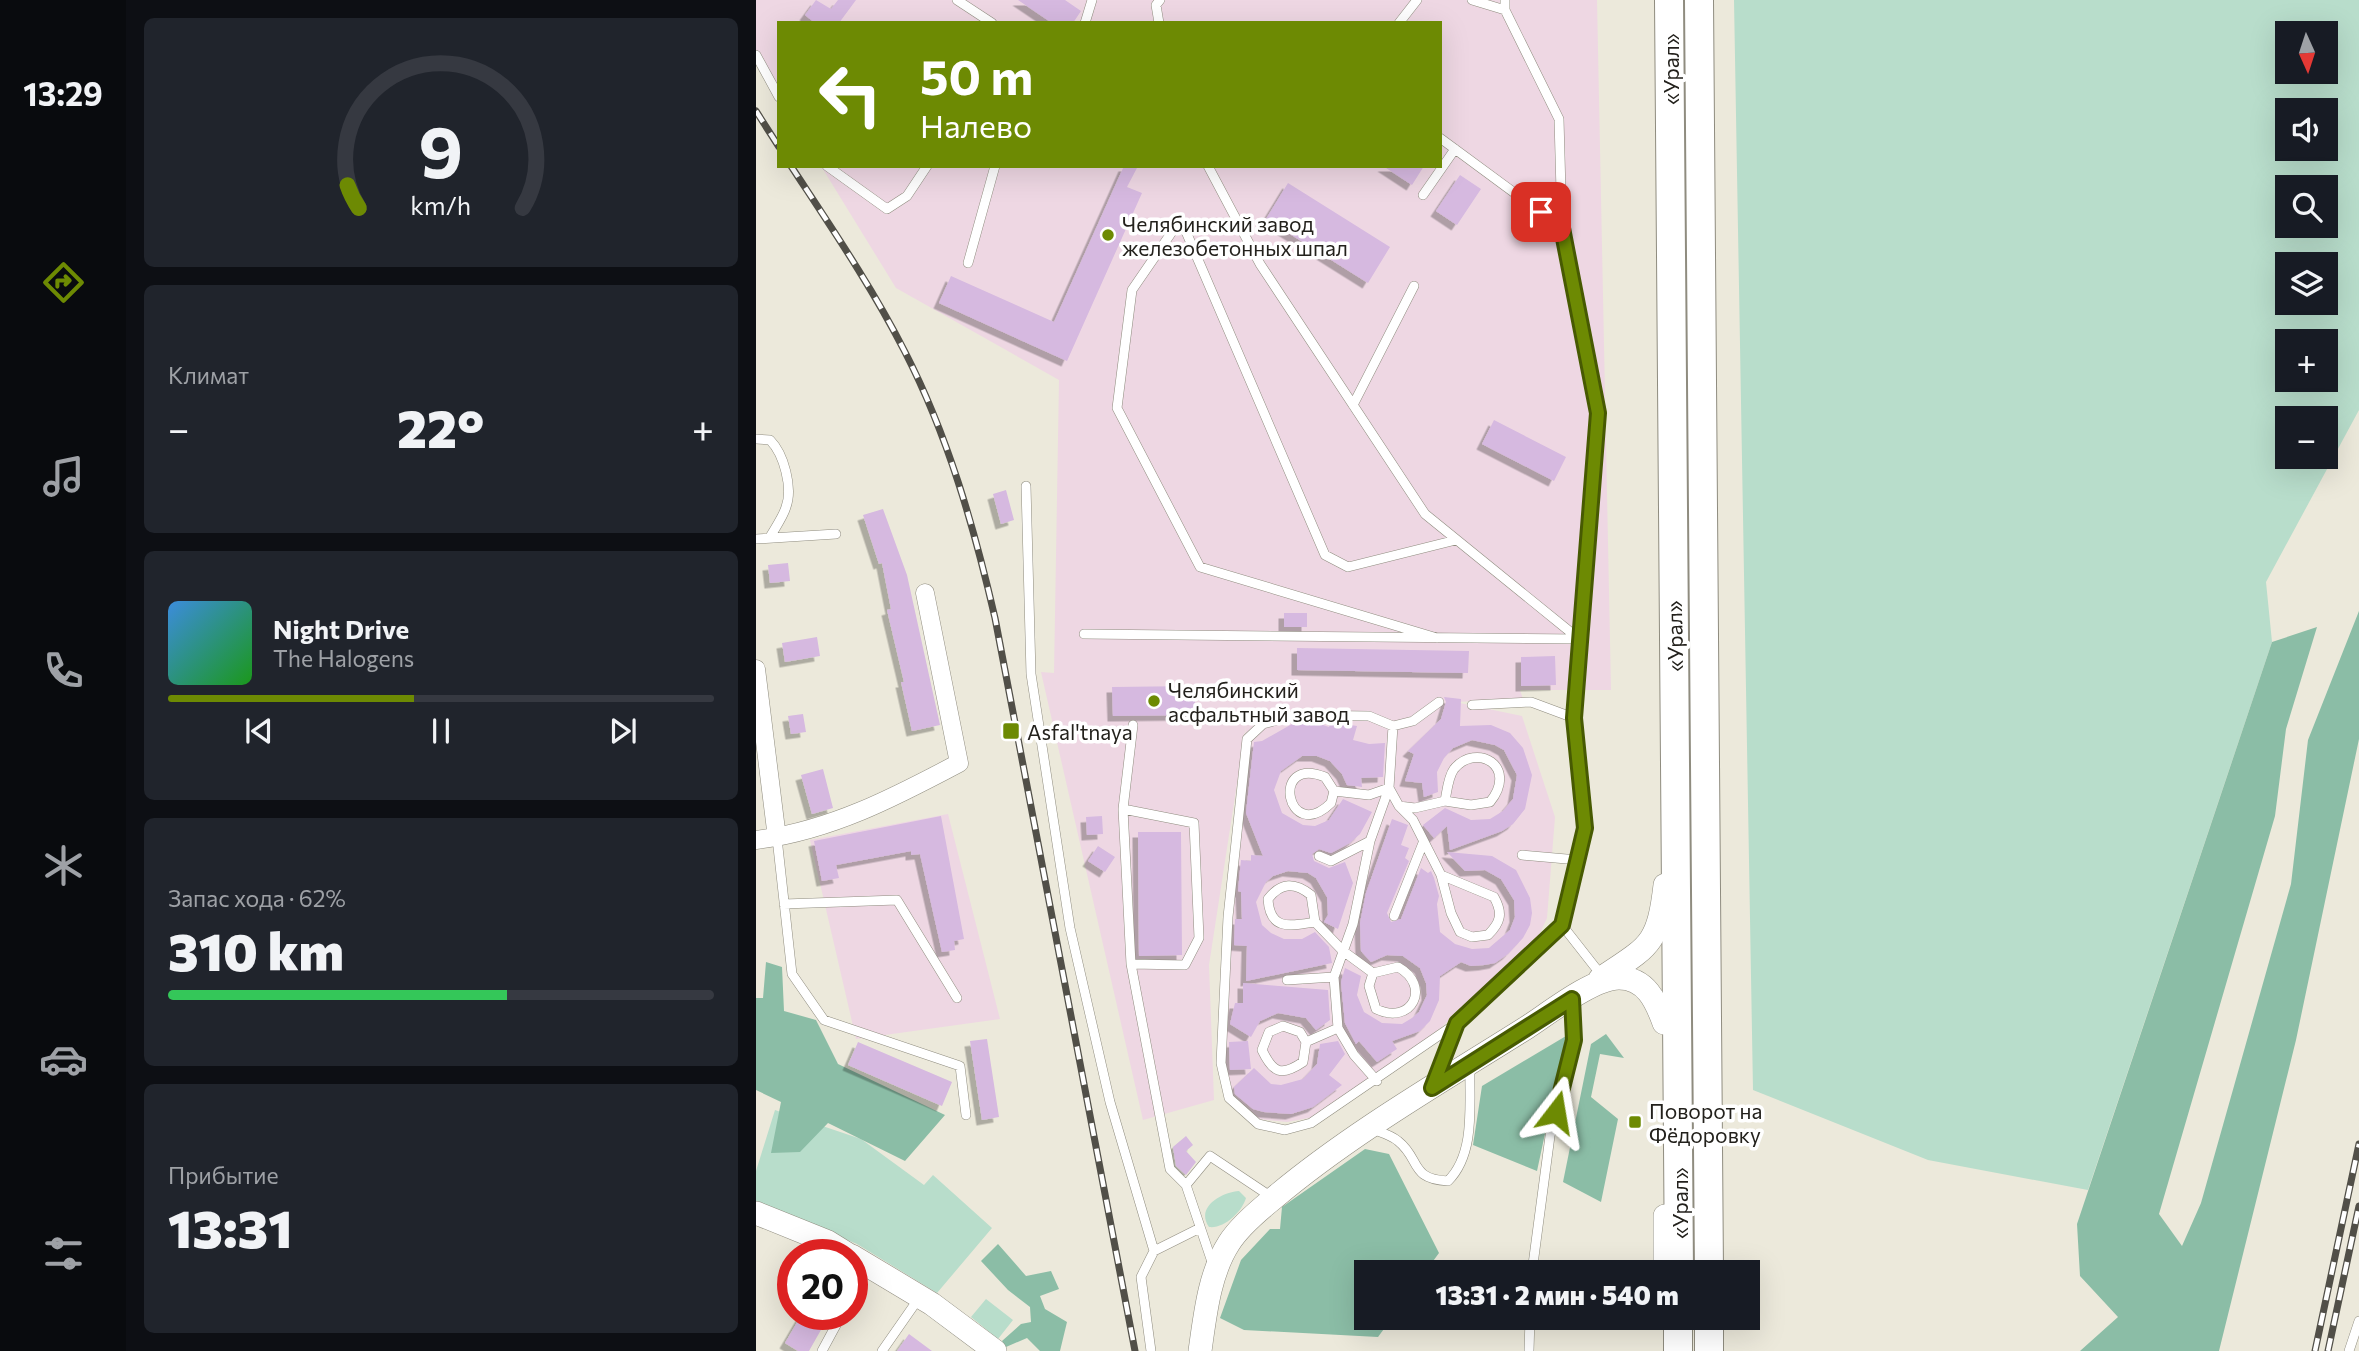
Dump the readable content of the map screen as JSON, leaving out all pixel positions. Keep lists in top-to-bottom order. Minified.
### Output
{"streets":{"main road":["«Урал»"]},"places":{"other":["Челябинский завод железобетонных шпал","Челябинский асфальтный завод"],"transit":["Asfal'tnaya","Поворот на Фёдоровку"]},"north":"bottom","page":{"tabs":"13:29","map_buttons":["+","−"],"turn":["50 m","Налево"],"tile":["Климат",["Запас хода · 62%","310 km"],["Прибытие","13:31"]],"heat":["−","22°","+"],"song":["Night Drive","The Halogens"],"limit":"20","trip":"13:31 · 2 мин · 540 m","gauge":["9","km/h"]}}
